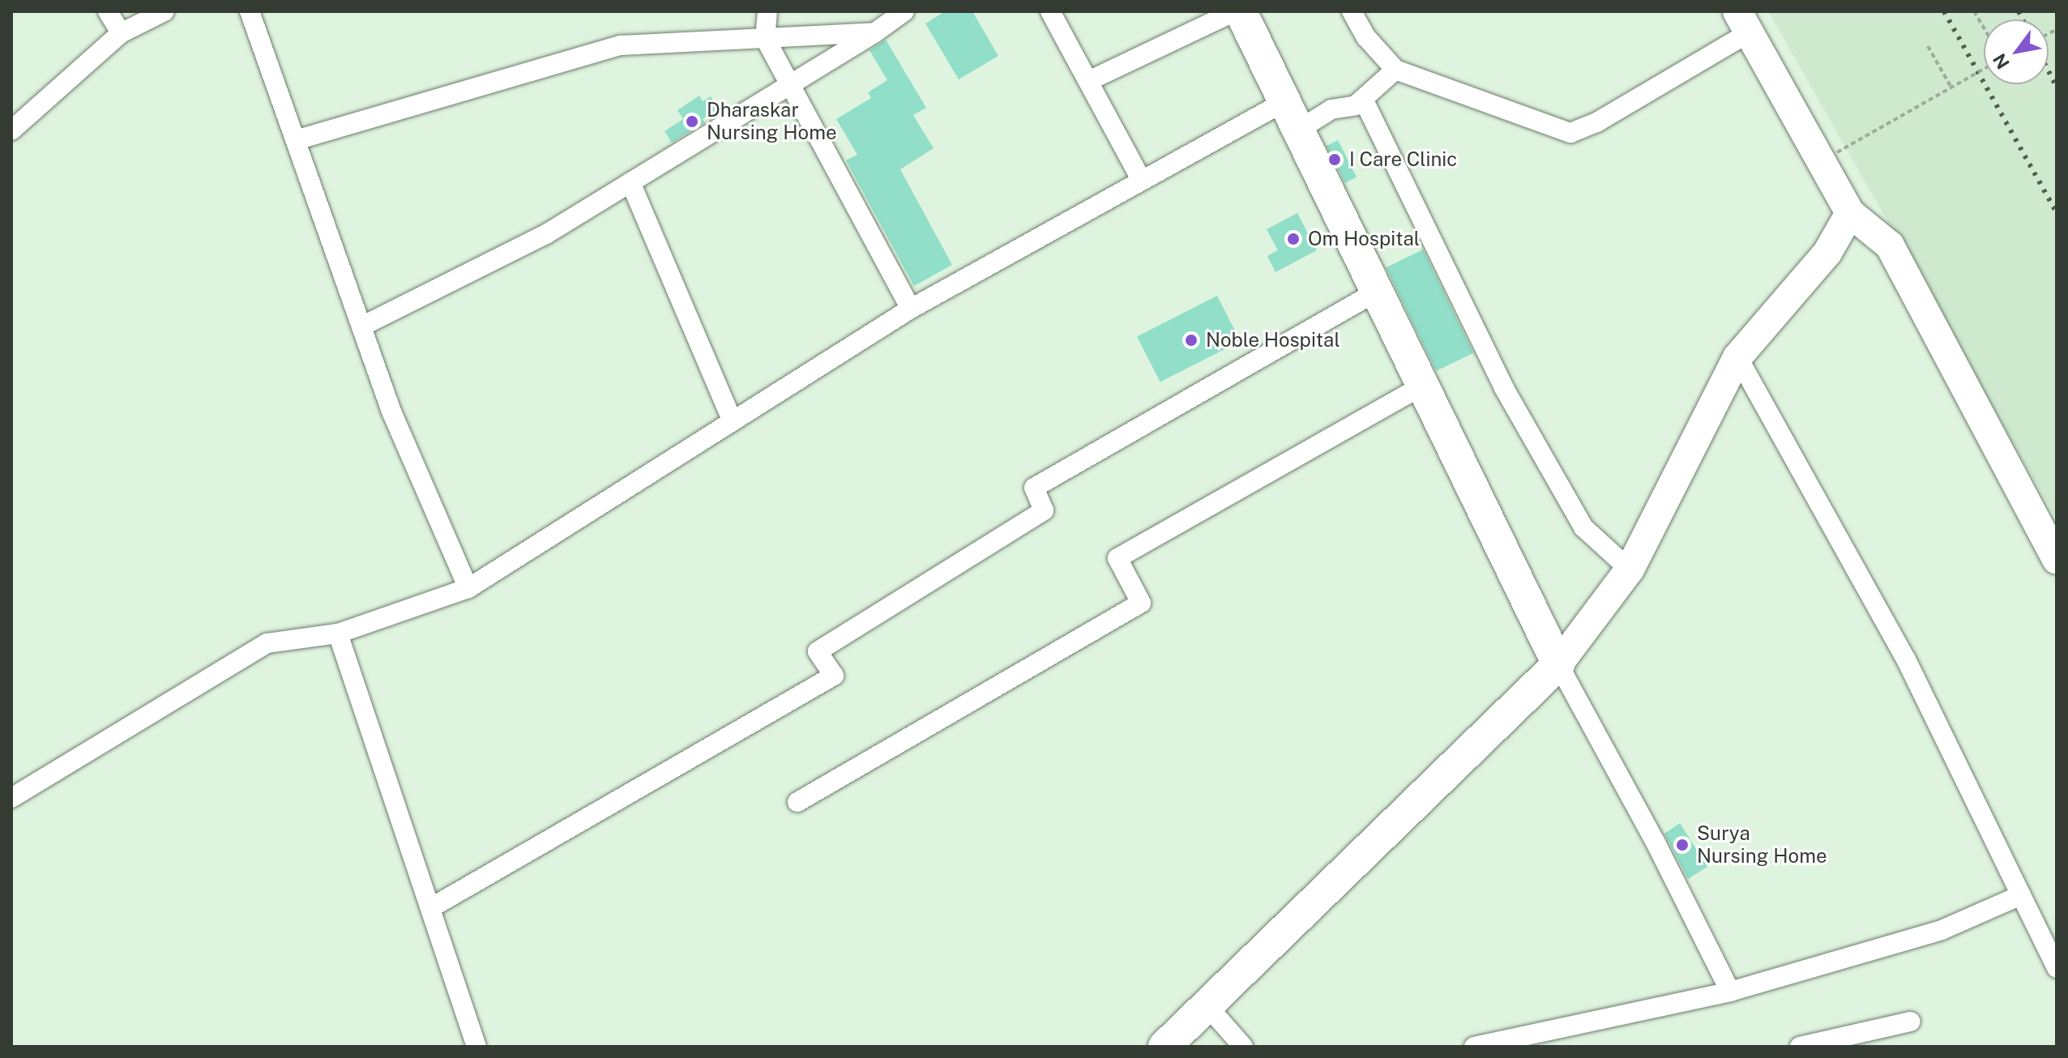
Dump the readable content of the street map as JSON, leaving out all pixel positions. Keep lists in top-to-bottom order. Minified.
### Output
{"places":["Dharaskar Nursing Home","I Care Clinic","Om Hospital","Noble Hospital","Surya Nursing Home"],"north":"bottom left"}
